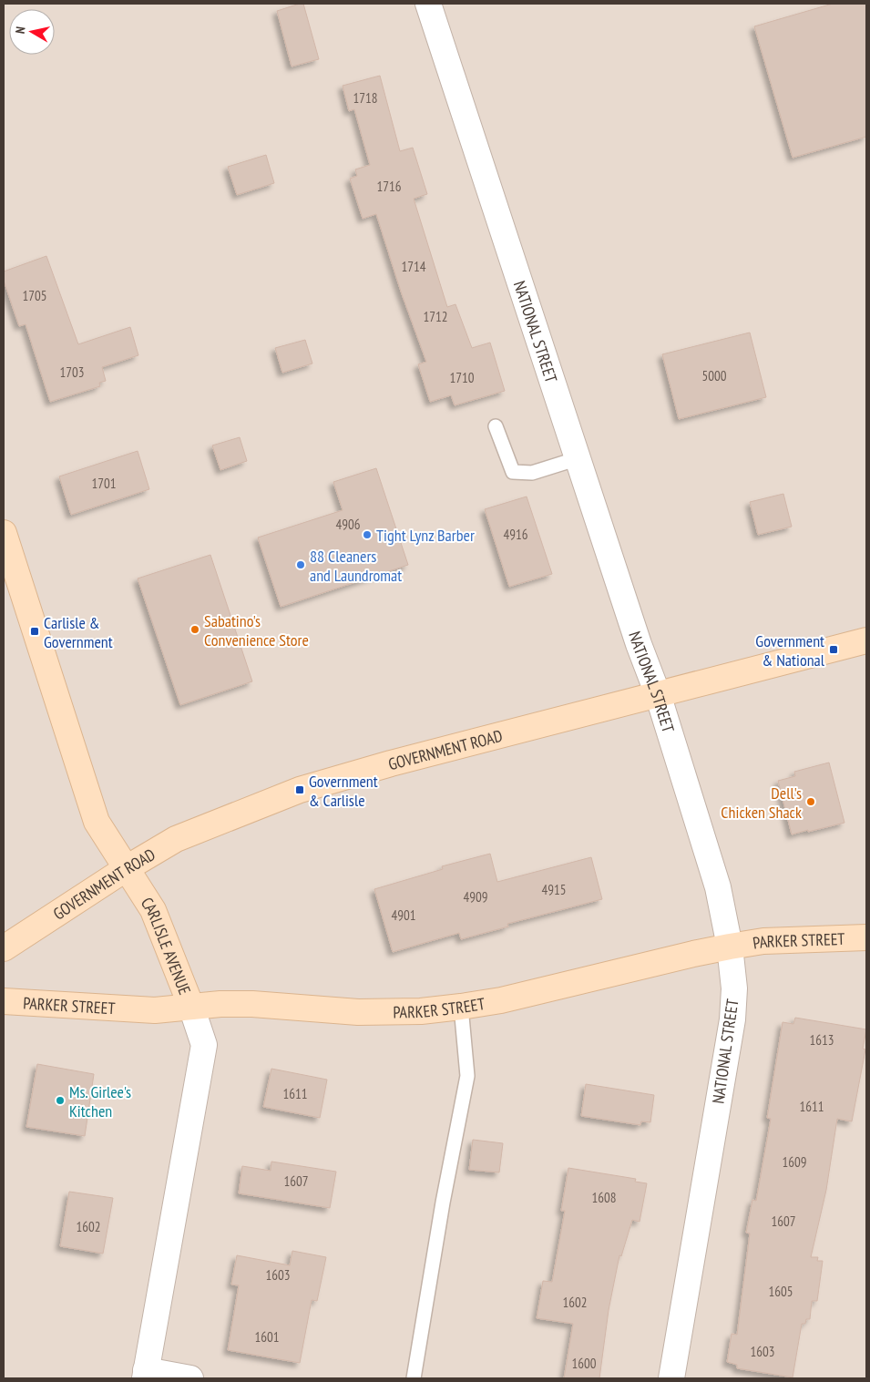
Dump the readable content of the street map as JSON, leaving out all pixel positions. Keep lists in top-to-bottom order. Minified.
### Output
{"streets":{"main road":["GOVERNMENT ROAD","PARKER STREET","CARLISLE AVENUE"],"street":["NATIONAL STREET"]},"crossings":[["NATIONAL STREET","GOVERNMENT ROAD"],["NATIONAL STREET","PARKER STREET"],["GOVERNMENT ROAD","CARLISLE AVENUE"],["PARKER STREET","CARLISLE AVENUE"]],"places":{"other":["Tight Lynz Barber","88 Cleaners and Laundromat","Sabatino's Convenience Store","Dell's Chicken Shack","Ms. Girlee's Kitchen"],"transit":["Carlisle & Government","Government & National","Government & Carlisle"]},"house_numbers":["1718","1716","1714","1705","1712","1703","5000","1710","1701","4906","4916","4915","4909","4901","1613","1611","1611","1609","1607","1608","1607","1602","1603","1605","1602","1601","1603","1600"],"north":"left"}
